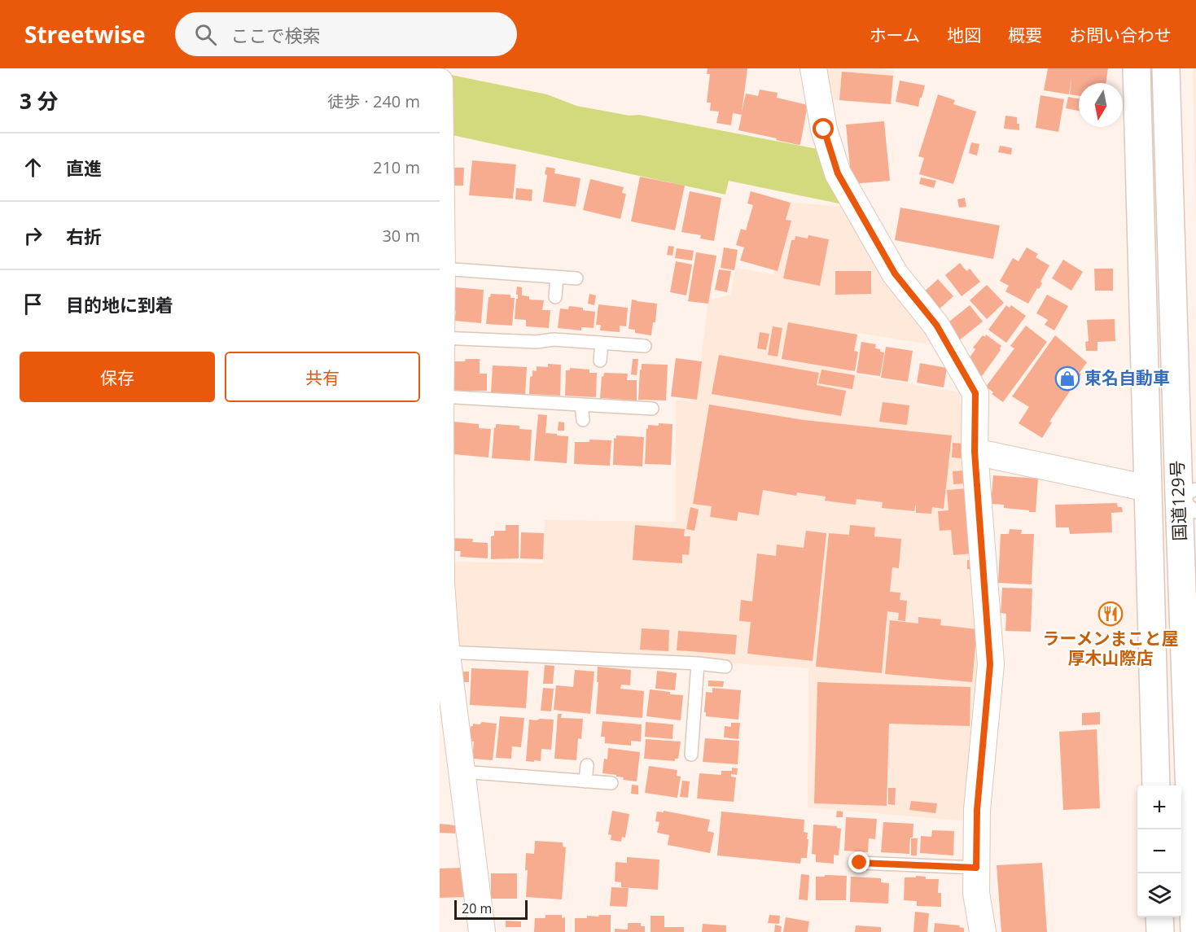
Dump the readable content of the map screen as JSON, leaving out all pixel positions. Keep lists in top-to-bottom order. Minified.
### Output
{"streets":{"highway":["国道129号"]},"places":{"shop":["東名自動車"],"restaurant":["ラーメンまこと屋 厚木山際店"]},"scale_bar":"20 m","north":"bottom","page":{"header":"Streetwise","search":"ここで検索","nav":["ホーム","地図","概要","お問い合わせ"],"heading":["3 分","徒歩 · 240 m"],"list":[["直進","210 m"],["右折","30 m"],"目的地に到着"],"buttons":["保存","共有"],"map_buttons":["+","−"],"scale":"20 m"}}
